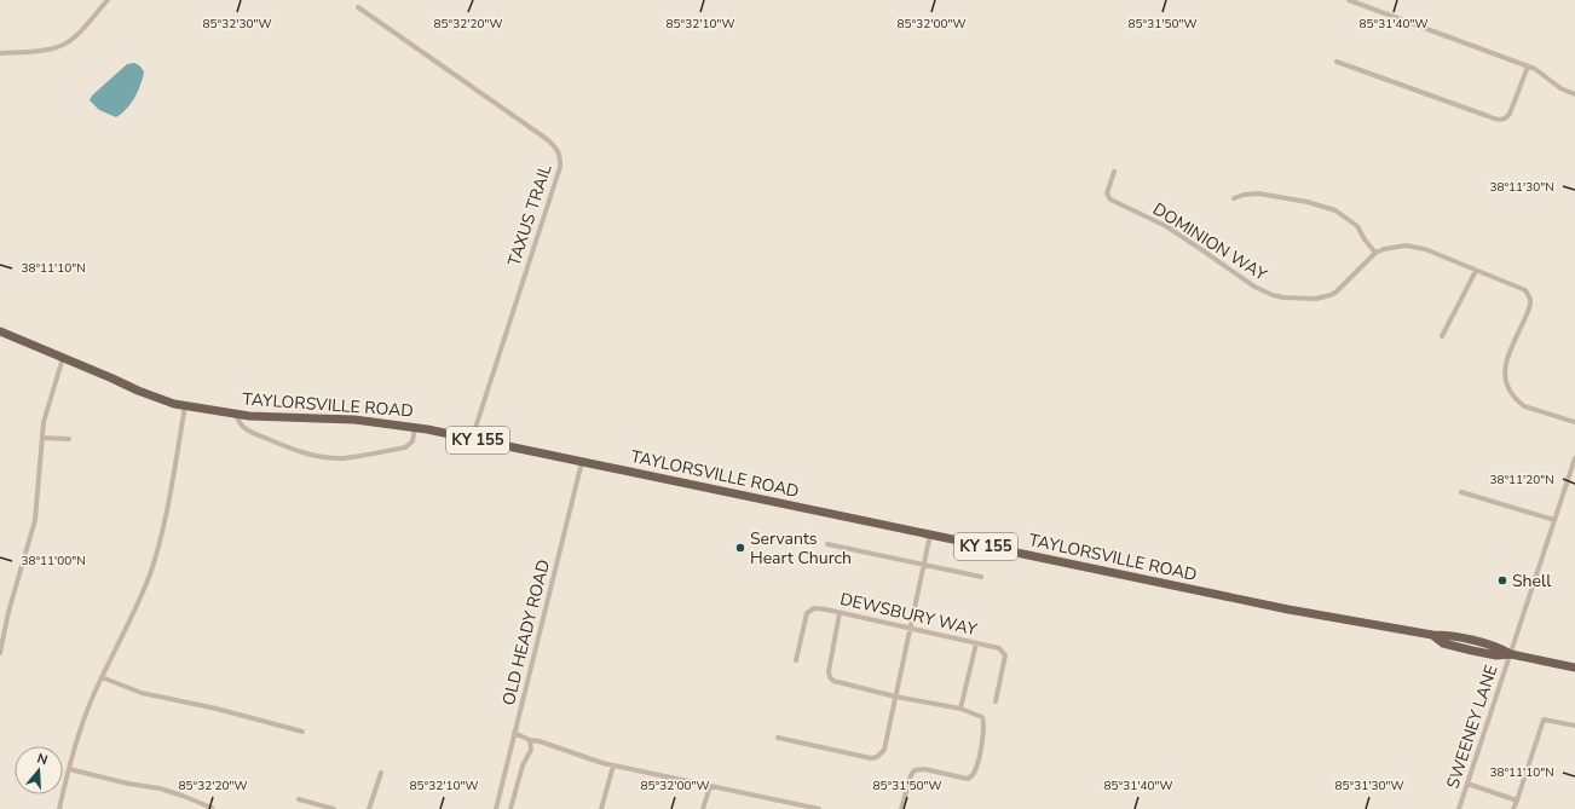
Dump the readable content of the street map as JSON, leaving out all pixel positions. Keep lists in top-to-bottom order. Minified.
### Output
{"streets":{"main road":["TAYLORSVILLE ROAD","KY 155"],"street":["TAXUS TRAIL","DOMINION WAY","DEWSBURY WAY","OLD HEADY ROAD","SWEENEY LANE"]},"crossings":[["TAXUS TRAIL","TAYLORSVILLE ROAD"],["TAYLORSVILLE ROAD","OLD HEADY ROAD"],["TAYLORSVILLE ROAD","SWEENEY LANE"]],"places":["Servants Heart Church","Shell"],"north":"top","coordinates":["85°32'30\"W","85°32'20\"W","85°32'10\"W","85°32'00\"W","85°31'50\"W","85°31'40\"W","38°11'30\"N","38°11'10\"N","38°11'20\"N","38°11'00\"N","85°31'30\"W"]}
